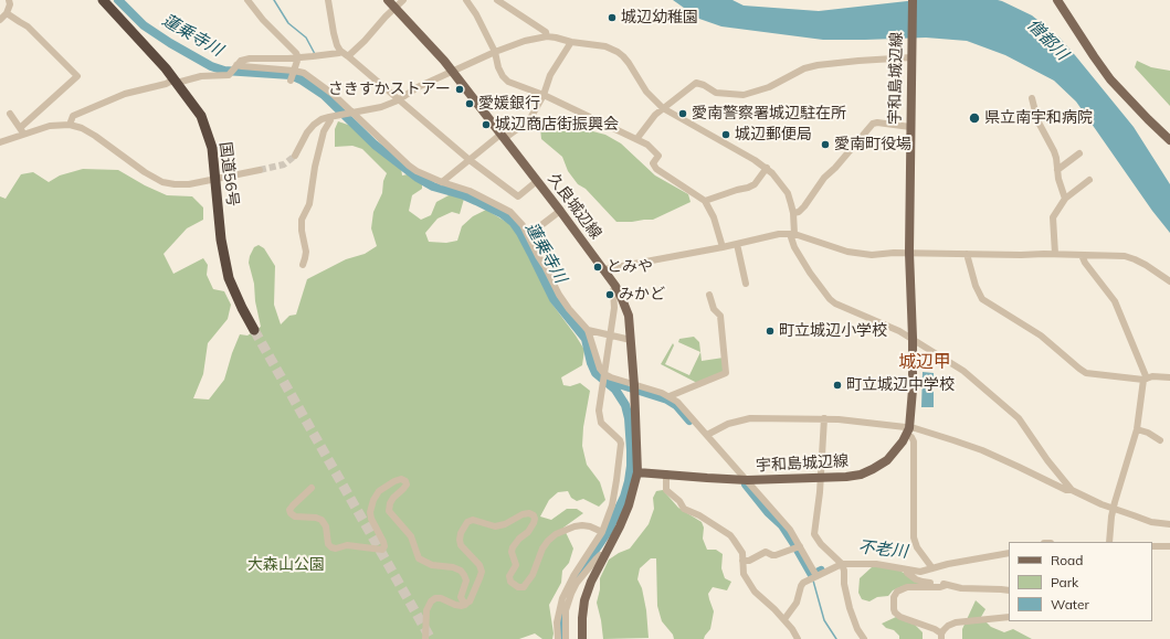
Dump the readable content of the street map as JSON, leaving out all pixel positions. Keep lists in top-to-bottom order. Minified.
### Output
{"streets":{"highway":["国道56号"],"main road":["宇和島城辺線","久良城辺線"]},"crossings":[["宇和島城辺線","久良城辺線"]],"districts":["城辺甲"],"water":["蓮乗寺川","僧都川","不老川"],"parks":["大森山公園"],"places":["城辺幼稚園","さきすかストアー","愛媛銀行","愛南警察署城辺駐在所","県立南宇和病院","城辺商店街振興会","城辺郵便局","愛南町役場","とみや","みかど","町立城辺小学校","町立城辺中学校"],"legend":["Road","Park","Water"]}
